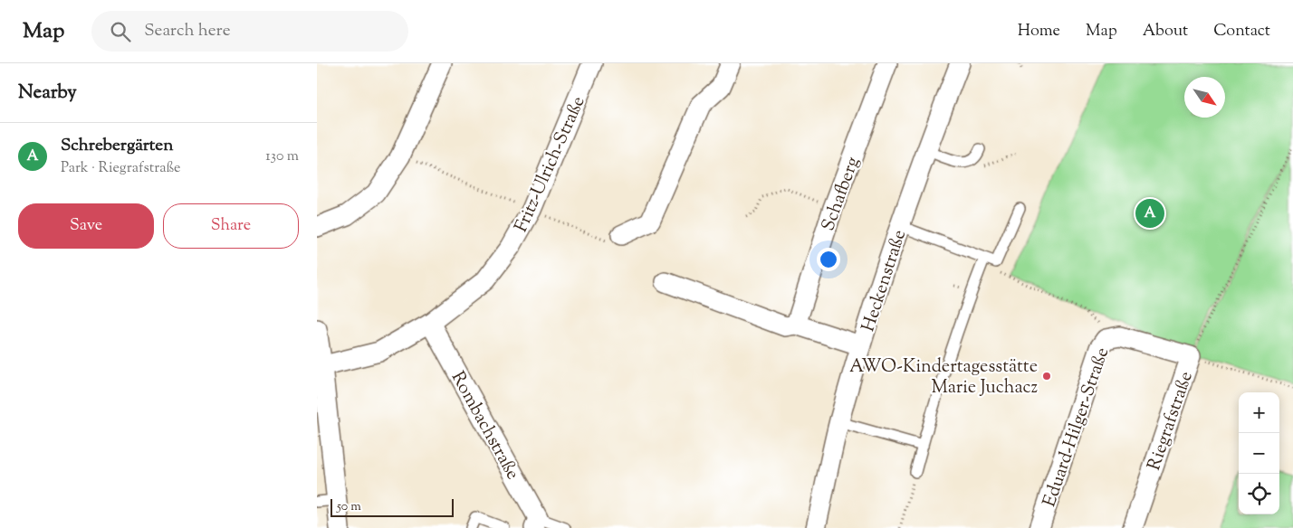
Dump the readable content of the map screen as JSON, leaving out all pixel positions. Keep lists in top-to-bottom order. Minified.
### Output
{"streets":{"street":["Fritz-Ulrich-Straße","Schafberg","Heckenstraße","Riegrafstraße","Rombachstraße","Eduard-Hilger-Straße"]},"crossings":[["Fritz-Ulrich-Straße","Rombachstraße"],["Riegrafstraße","Eduard-Hilger-Straße"]],"places":["AWO-Kindertagesstätte Marie Juchacz"],"scale_bar":"50 m","north":"bottom right","page":{"header":"Map","search":"Search here","nav":["Home","Map","About","Contact"],"heading":"Nearby","list":[{"mark":"A","name":"Schrebergärten","note":"Park · Riegrafstraße","value":"130 m"}],"buttons":["Save","Share"],"pins":"A","map_buttons":["+","−"],"scale":"50 m"}}
